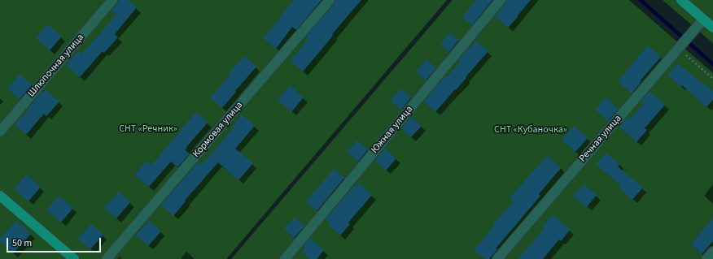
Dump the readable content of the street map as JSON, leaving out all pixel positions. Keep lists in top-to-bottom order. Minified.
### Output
{"streets":{"street":["Шлюпочная улица","Кормовая улица","Южная улица","Речная улица"]},"parks":["СНТ «Речник»","СНТ «Кубаночка»"],"scale_bar":"50 m"}
